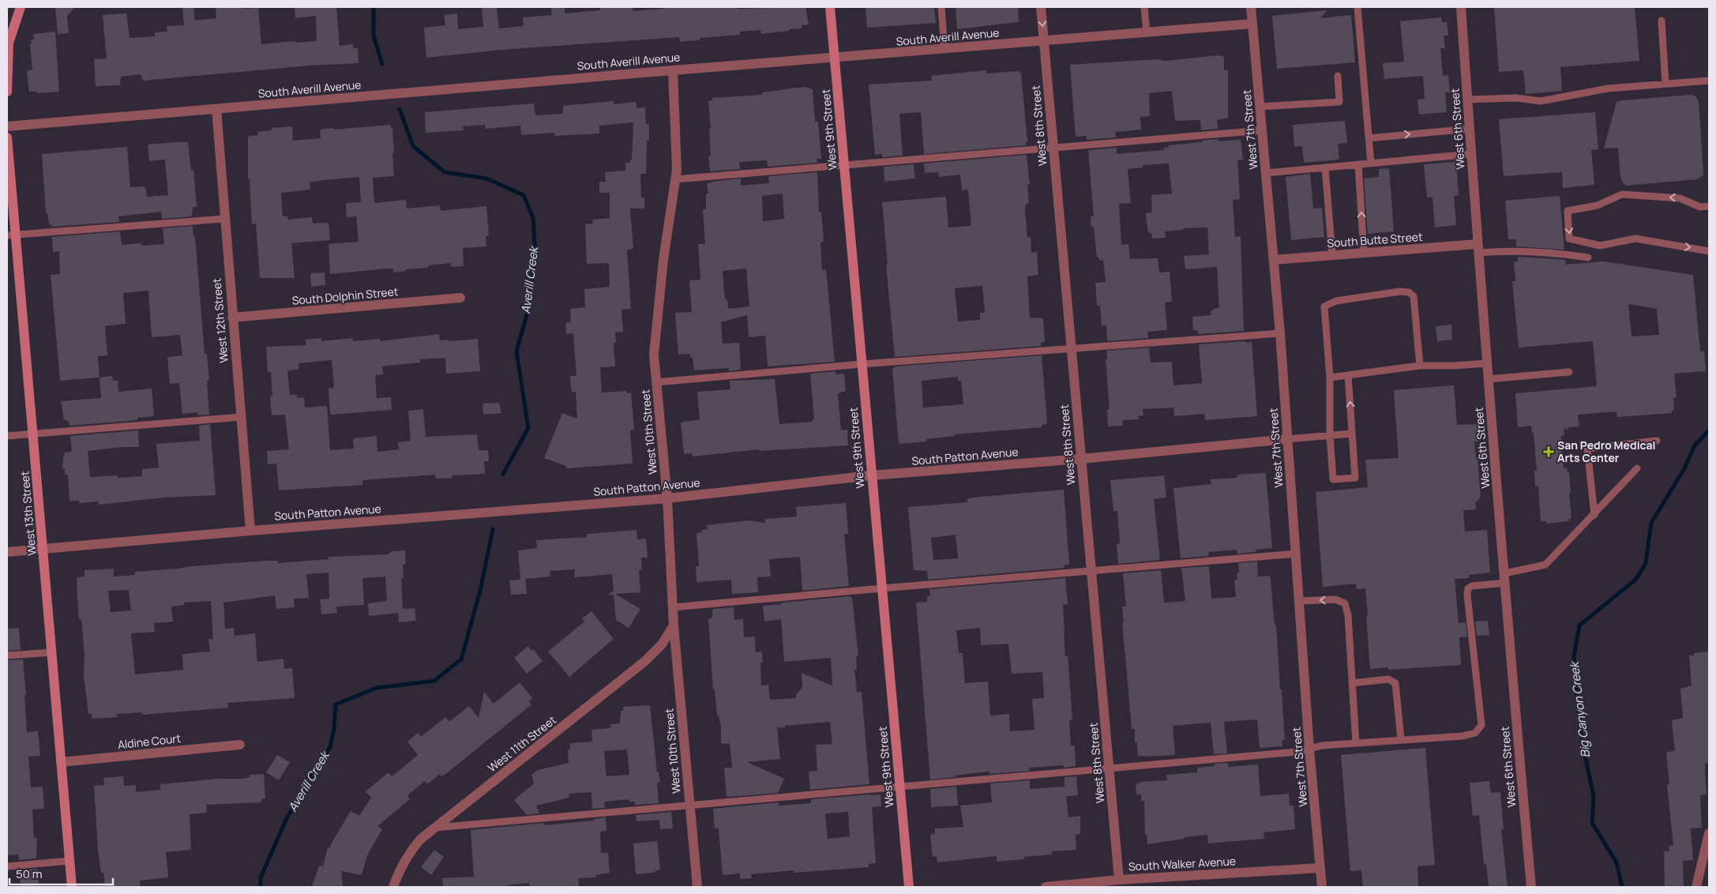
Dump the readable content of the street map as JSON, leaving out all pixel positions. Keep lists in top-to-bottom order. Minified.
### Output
{"streets":{"main road":["West 9th Street","West 13th Street"],"street":["South Averill Avenue","West 8th Street","West 6th Street","West 7th Street","South Butte Street","South Dolphin Street","West 12th Street","West 10th Street","South Patton Avenue","Aldine Court","West 11th Street","South Walker Avenue"]},"crossings":[["South Averill Avenue","West 8th Street"],["South Averill Avenue","West 9th Street"],["South Averill Avenue","West 7th Street"],["South Averill Avenue","West 12th Street"],["South Averill Avenue","West 10th Street"],["West 8th Street","South Patton Avenue"],["West 8th Street","South Walker Avenue"],["West 6th Street","South Butte Street"],["West 9th Street","South Patton Avenue"],["West 7th Street","South Butte Street"],["West 7th Street","South Patton Avenue"],["West 7th Street","South Walker Avenue"],["South Dolphin Street","West 12th Street"],["West 12th Street","South Patton Avenue"],["West 10th Street","South Patton Avenue"],["West 10th Street","West 11th Street"],["South Patton Avenue","West 13th Street"],["West 13th Street","Aldine Court"]],"water":["Averill Creek","Big Canyon Creek"],"places":{"health":["San Pedro Medical Arts Center"]},"scale_bar":"50 m"}
